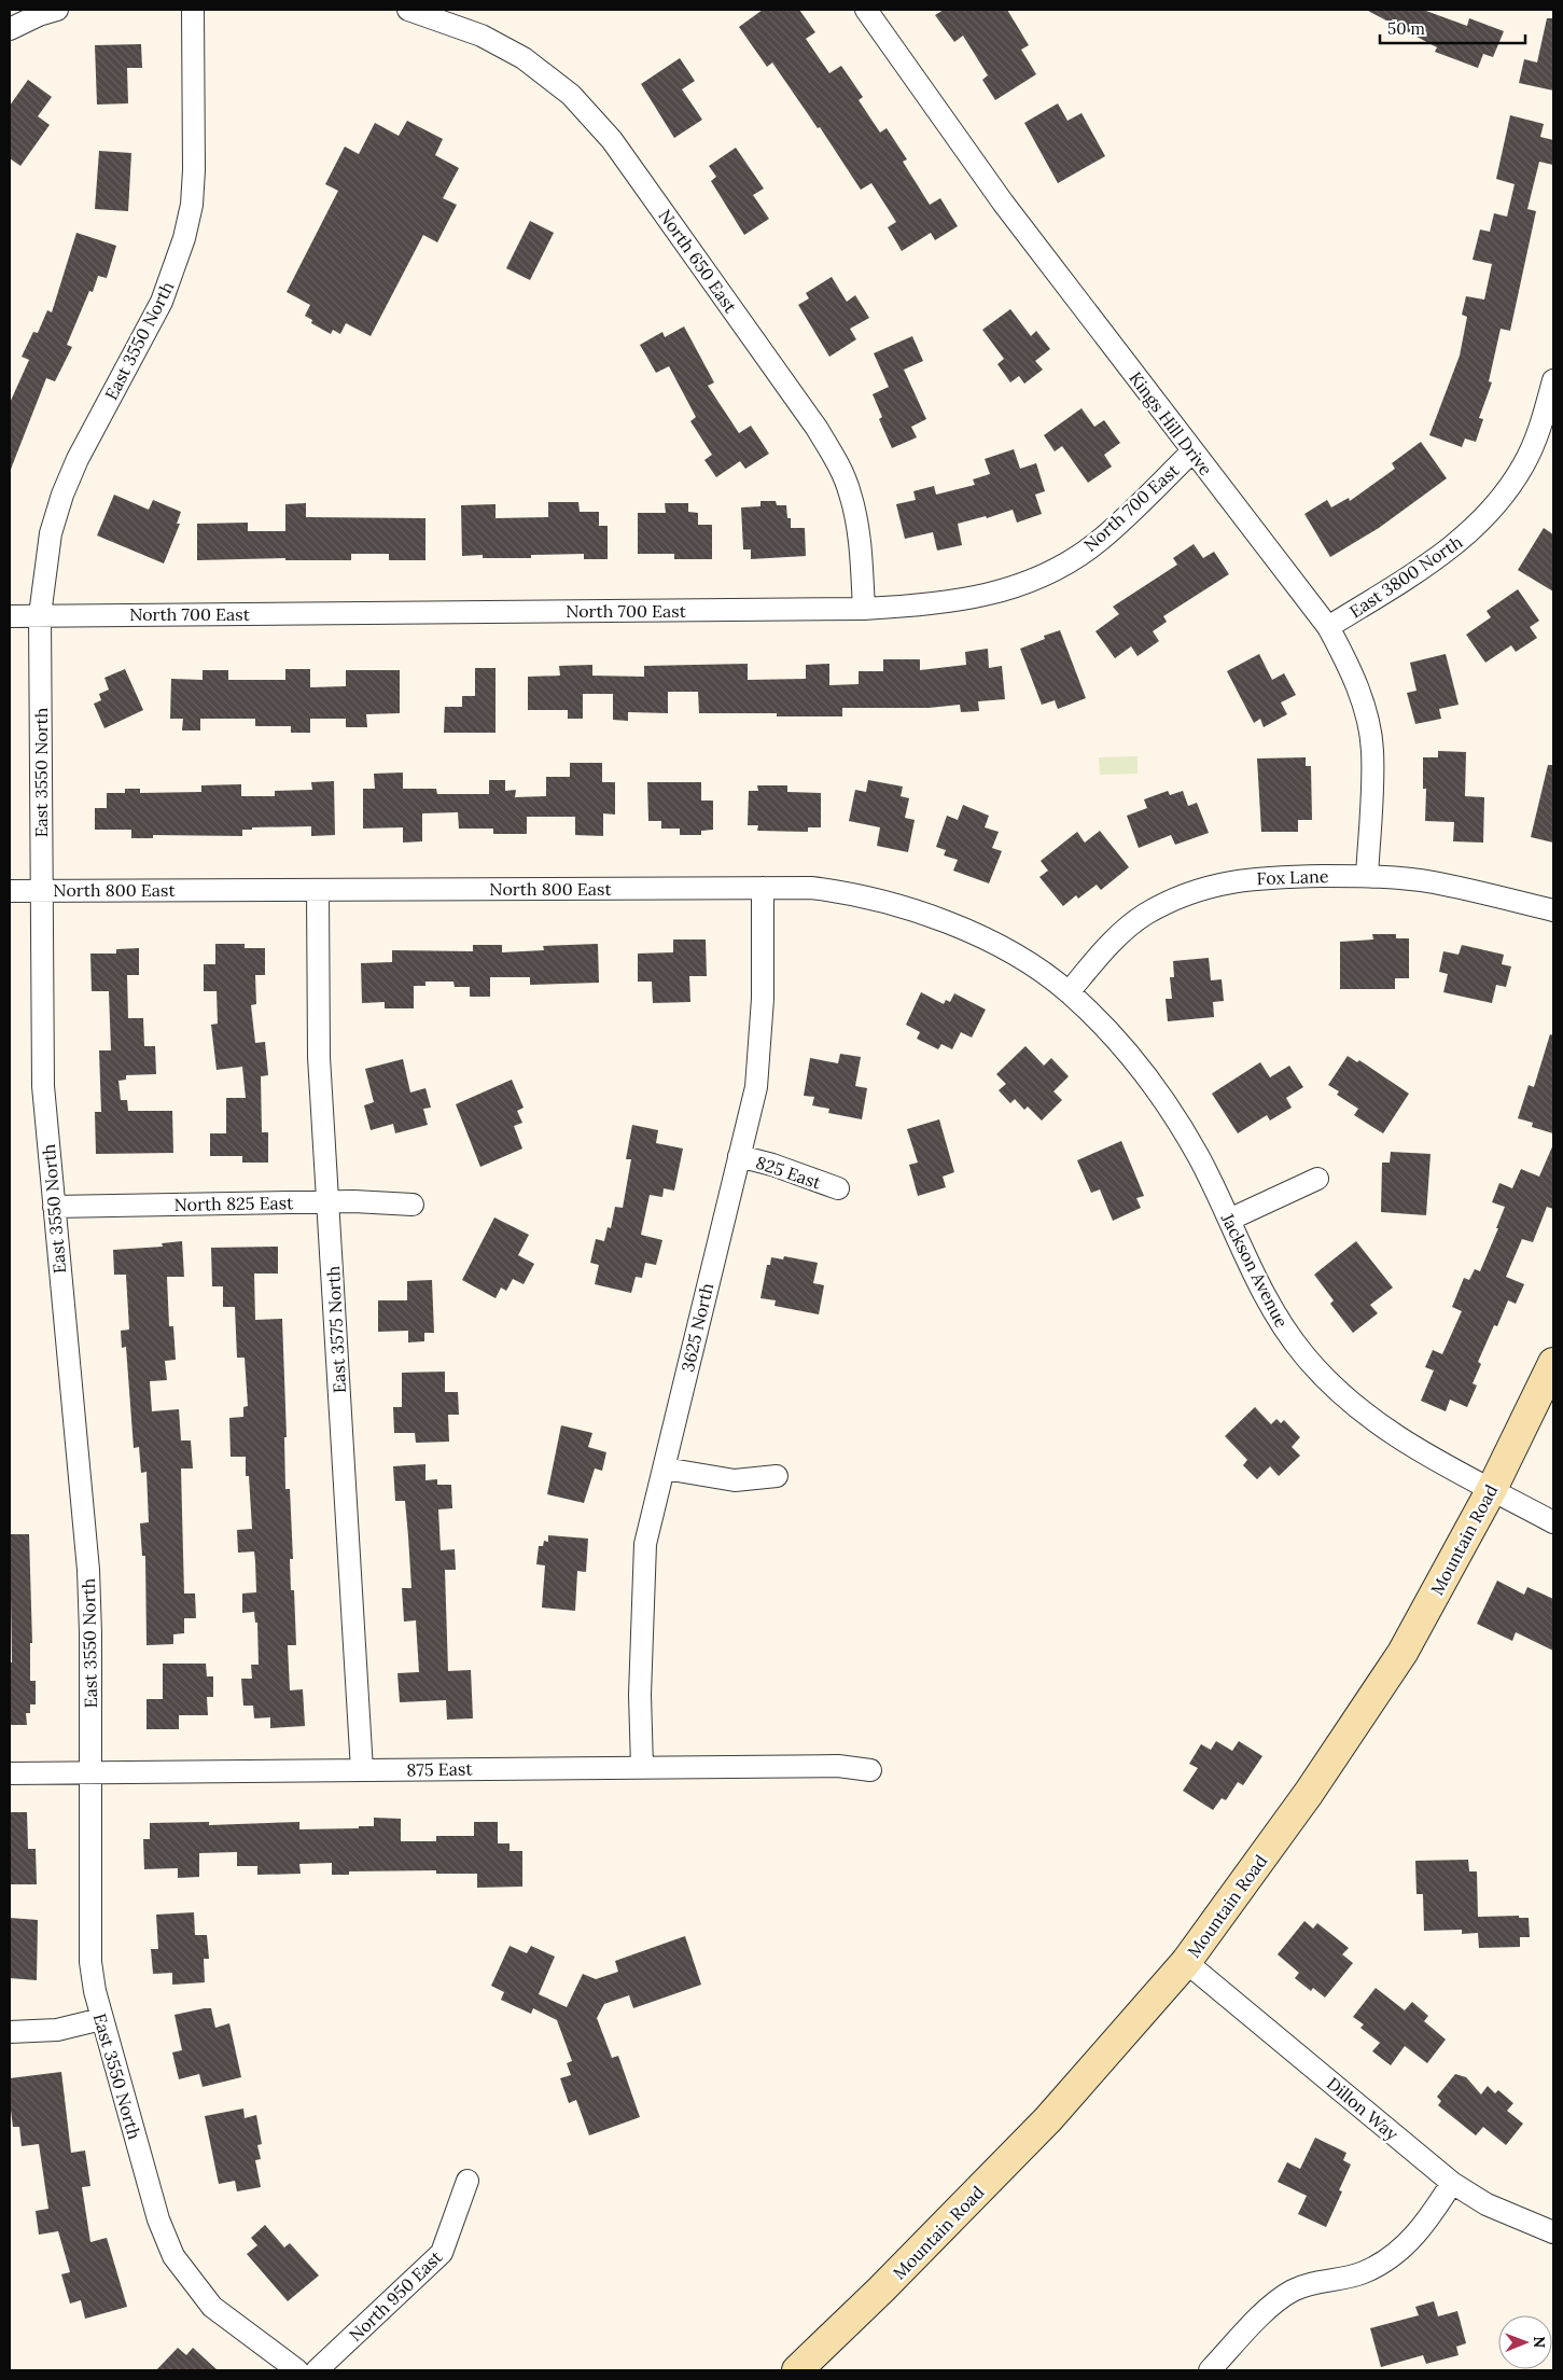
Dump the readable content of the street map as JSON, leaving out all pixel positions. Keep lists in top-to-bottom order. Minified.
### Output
{"streets":{"street":["North 650 East","East 3550 North","Kings Hill Drive","North 700 East","East 3800 North","Fox Lane","North 800 East","825 East","North 825 East","Jackson Avenue","3625 North","East 3575 North","Mountain Road","875 East","Dillon Way","North 950 East"]},"crossings":[["North 650 East","North 700 East"],["East 3550 North","North 700 East"],["East 3550 North","North 800 East"],["East 3550 North","North 825 East"],["East 3550 North","875 East"],["Kings Hill Drive","North 700 East"],["Kings Hill Drive","East 3800 North"],["Kings Hill Drive","Fox Lane"],["Fox Lane","North 800 East"],["Fox Lane","Jackson Avenue"],["North 800 East","Jackson Avenue"],["North 800 East","3625 North"],["North 800 East","East 3575 North"],["825 East","3625 North"],["North 825 East","East 3575 North"],["Jackson Avenue","Mountain Road"],["3625 North","875 East"],["East 3575 North","875 East"],["Mountain Road","Dillon Way"]],"scale_bar":"50 m","north":"right"}
